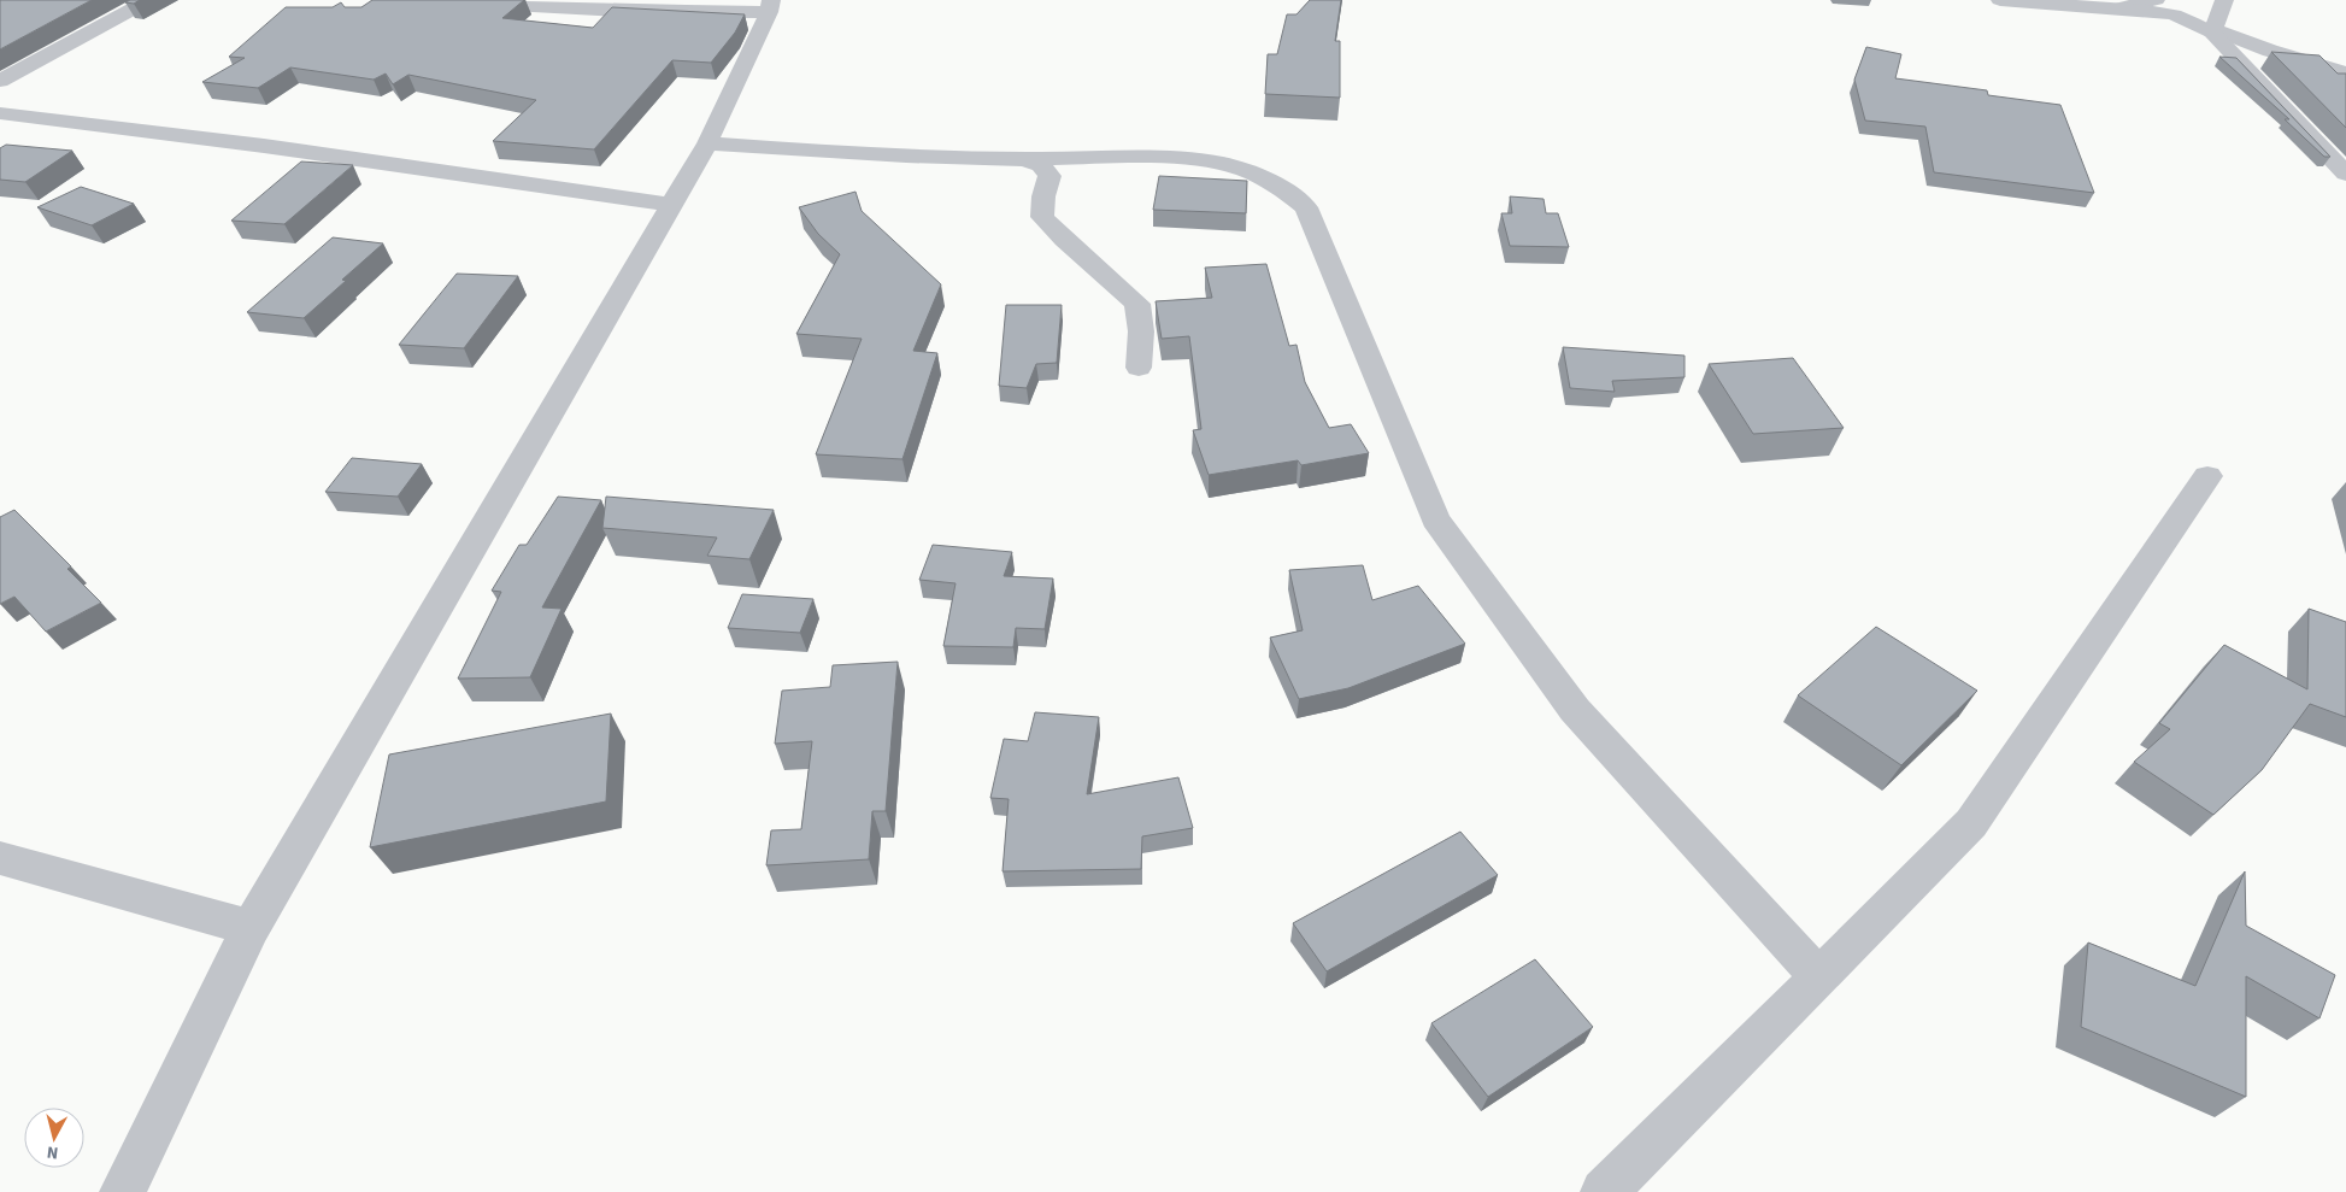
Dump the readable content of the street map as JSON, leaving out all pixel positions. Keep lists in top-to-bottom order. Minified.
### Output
{"north":"bottom"}
